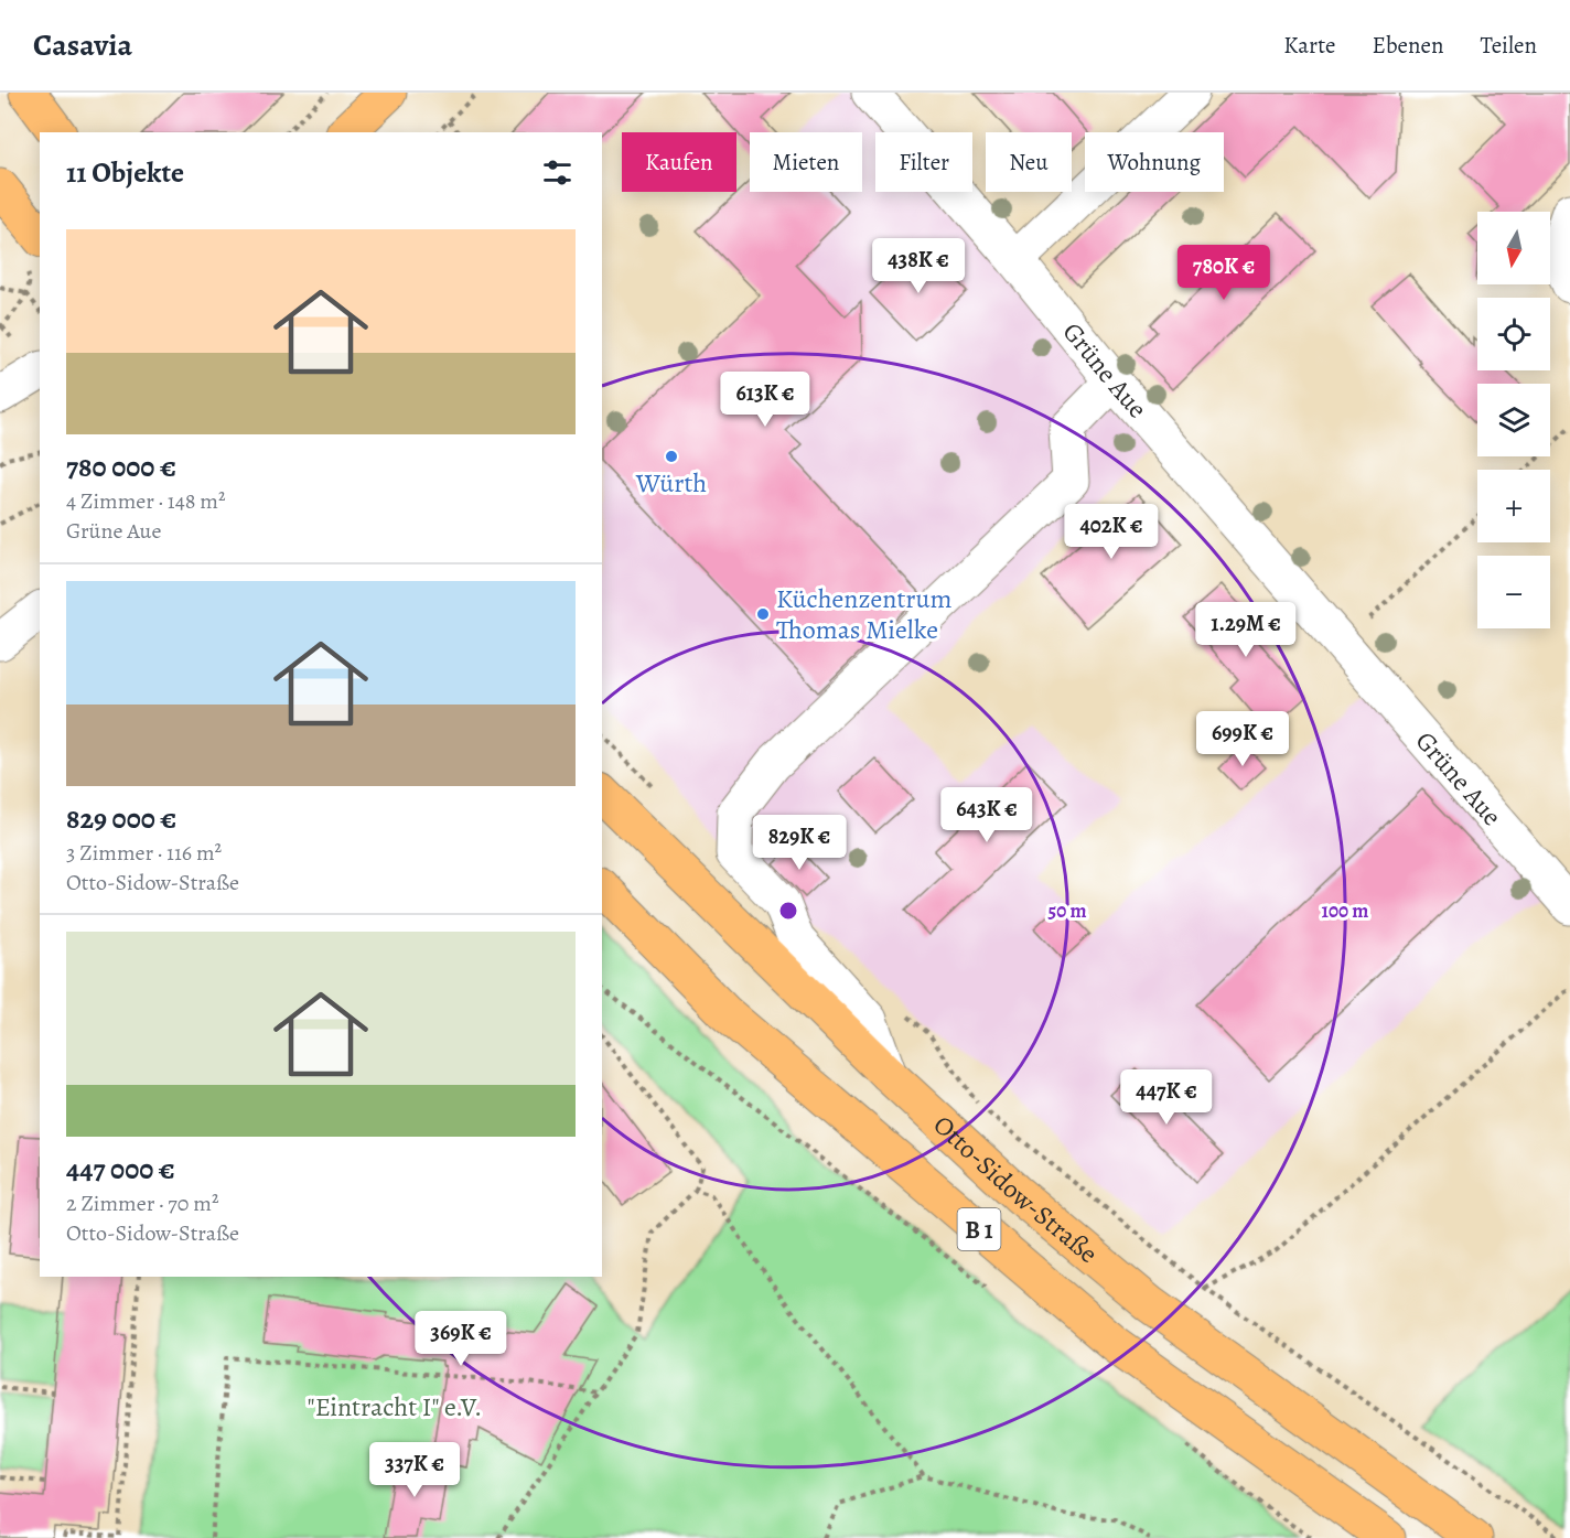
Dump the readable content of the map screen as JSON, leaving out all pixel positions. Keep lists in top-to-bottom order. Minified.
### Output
{"streets":{"main road":["Otto-Sidow-Straße","B 1"],"street":["Grüne Aue"]},"parks":["\"Eintracht I\" e.V."],"places":["Würth","Küchenzentrum Thomas Mielke"],"north":"bottom","page":{"header":"Casavia","nav":["Karte","Ebenen","Teilen"],"chip":["Kaufen","Mieten","Filter","Neu","Wohnung"],"heading":"11 Objekte","map_buttons":["+","−"],"list":[{"name":"780 000 €","note":"4 Zimmer · 148 m² · Grüne Aue"},{"name":"829 000 €","note":"3 Zimmer · 116 m² · Otto-Sidow-Straße"},{"name":"447 000 €","note":"2 Zimmer · 70 m² · Otto-Sidow-Straße"}],"price":["438K €","780K €","613K €","402K €","1.29M €","699K €","643K €","829K €","447K €","369K €","337K €"]},"rings":["50 m","100 m"]}
